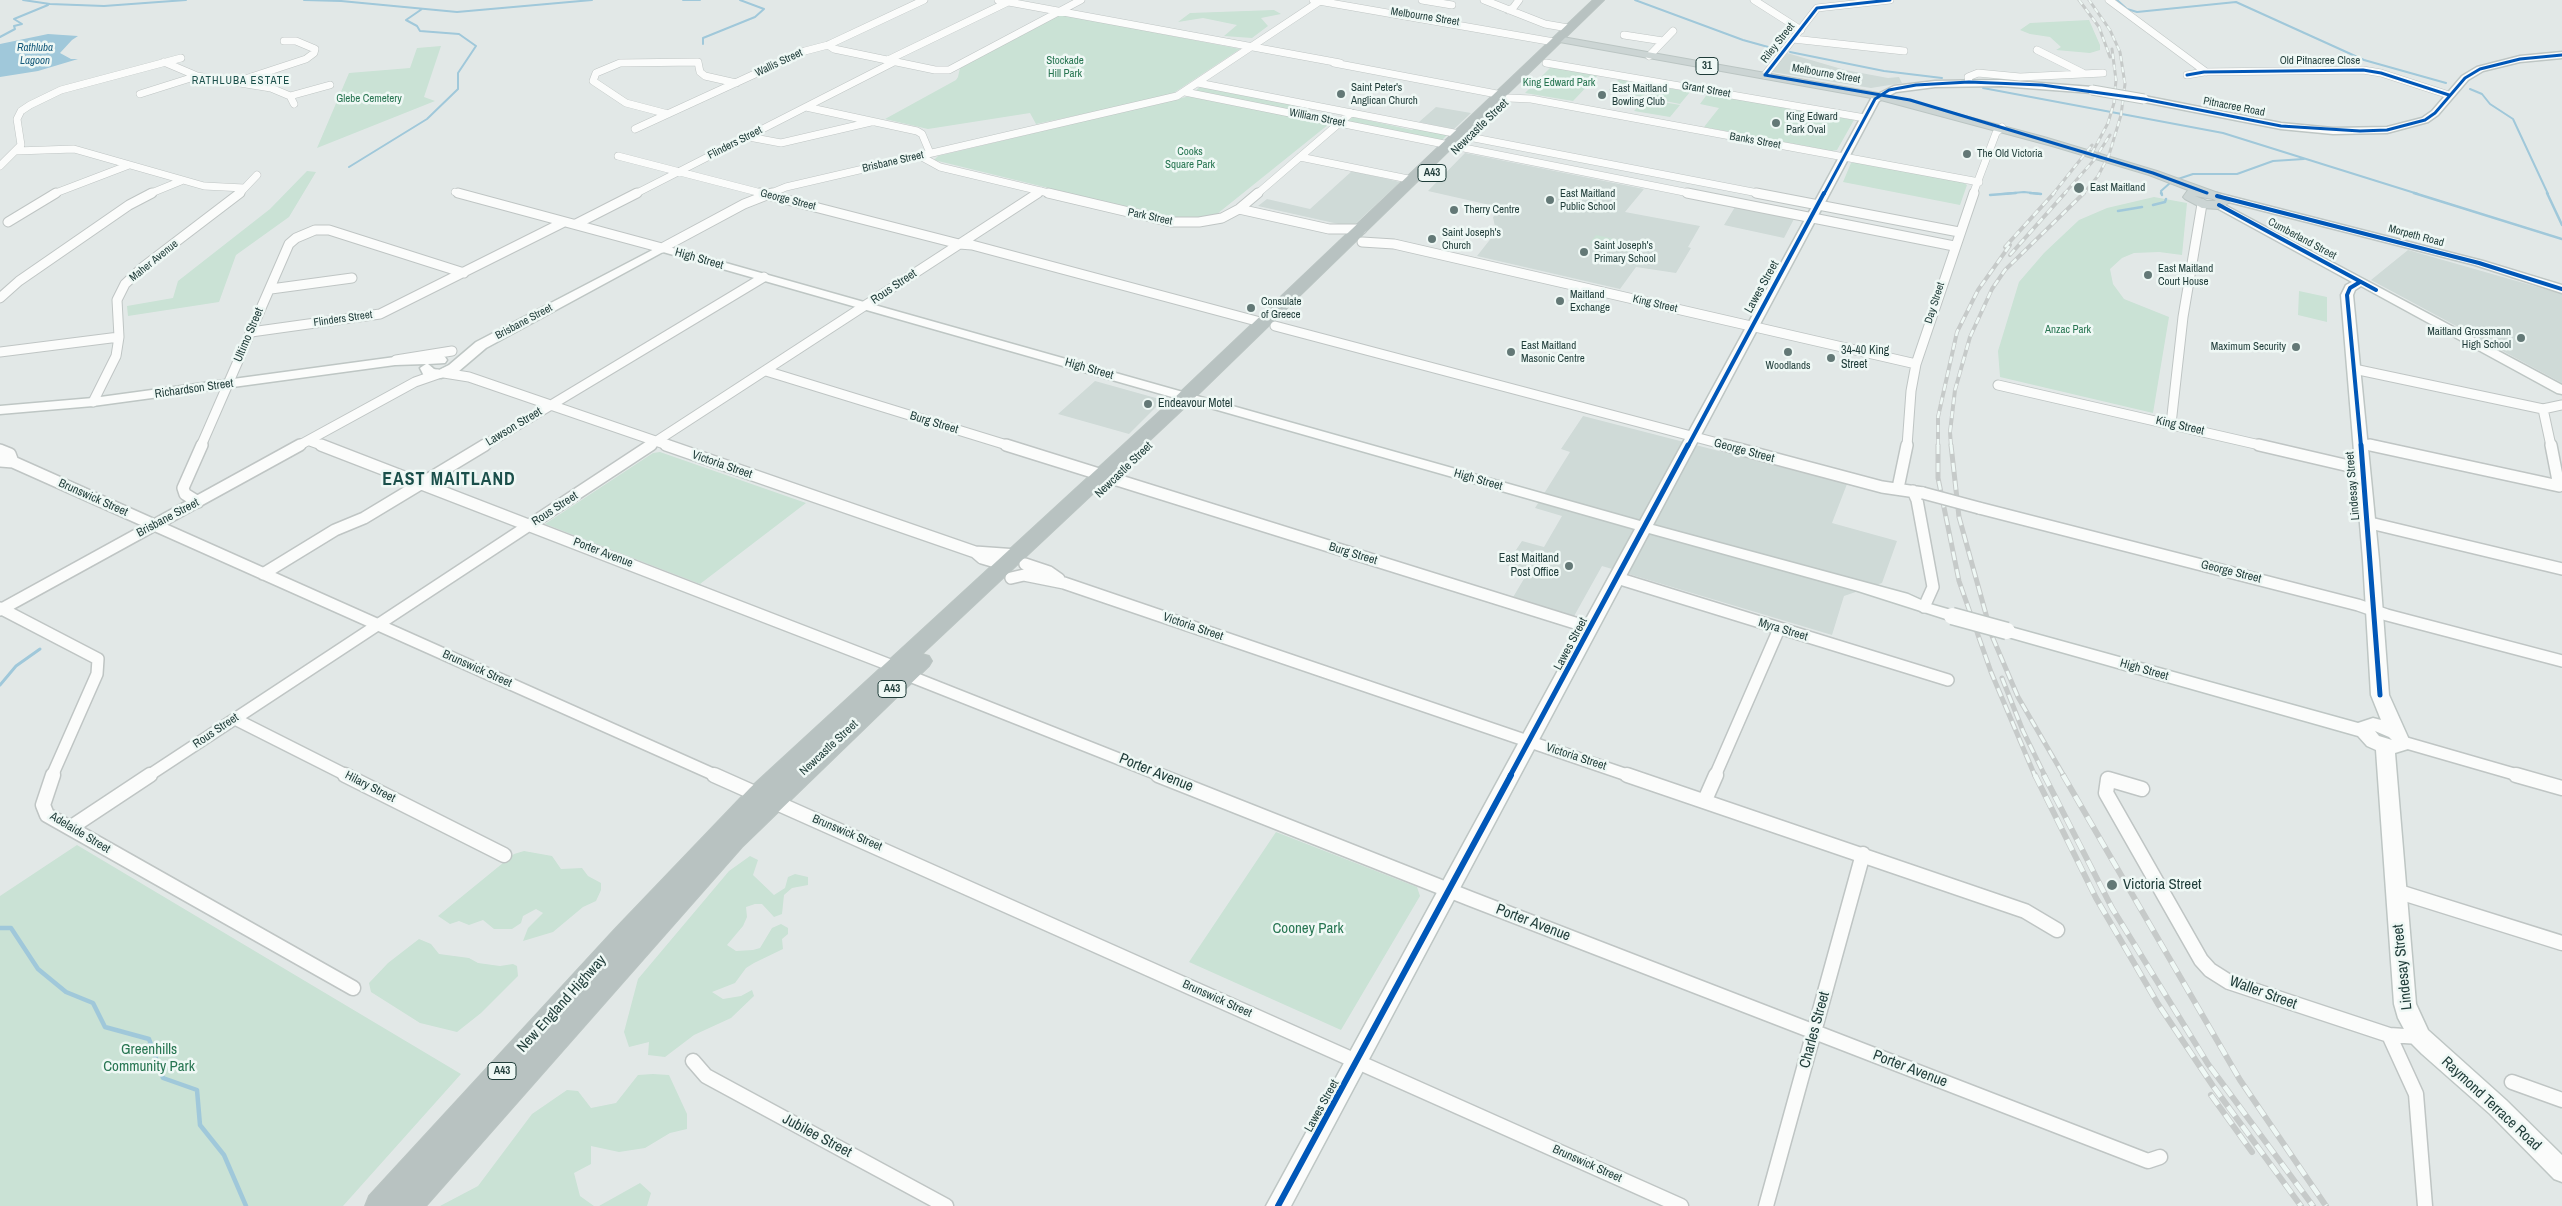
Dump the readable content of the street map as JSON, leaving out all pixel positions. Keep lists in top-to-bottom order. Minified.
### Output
{"streets":{"highway":["Newcastle Street","A43","New England Highway"],"main road":["Melbourne Street","31","Pitnacree Road","Brisbane Street","Morpeth Road","Cumberland Street","High Street","Lawes Street","Richardson Street","Lindesay Street","Raymond Terrace Road"],"street":["Riley Street","Old Pitnacree Close","Wallis Street","Grant Street","William Street","Banks Street","Flinders Street","George Street","Park Street","Maher Avenue","Rous Street","Day Street","King Street","Ultimo Street","Burg Street","Lawson Street","Victoria Street","Brunswick Street","Porter Avenue","Myra Street","Hilary Street","Adelaide Street","Waller Street","Charles Street","Jubilee Street"]},"crossings":[["Melbourne Street","Riley Street"],["Melbourne Street","31"],["Melbourne Street","Pitnacree Road"],["Melbourne Street","Newcastle Street"],["Melbourne Street","Brisbane Street"],["Melbourne Street","Morpeth Road"],["Melbourne Street","Cumberland Street"],["Melbourne Street","Lawes Street"],["Melbourne Street","Day Street"],["Old Pitnacree Close","Pitnacree Road"],["31","Morpeth Road"],["31","Cumberland Street"],["Grant Street","Newcastle Street"],["Grant Street","Lawes Street"],["Pitnacree Road","Lawes Street"],["William Street","Newcastle Street"],["William Street","Brisbane Street"],["William Street","Park Street"],["William Street","Lawes Street"],["William Street","Day Street"],["Newcastle Street","Banks Street"],["Newcastle Street","George Street"],["Newcastle Street","High Street"],["Newcastle Street","King Street"],["Newcastle Street","Burg Street"],["Newcastle Street","Victoria Street"],["Newcastle Street","Brunswick Street"],["Newcastle Street","Porter Avenue"],["Newcastle Street","New England Highway"],["Banks Street","Flinders Street"],["Banks Street","Brisbane Street"],["Banks Street","Lawes Street"],["Banks Street","Day Street"],["Flinders Street","George Street"],["Flinders Street","High Street"],["Flinders Street","Ultimo Street"],["Brisbane Street","George Street"],["Brisbane Street","Park Street"],["Brisbane Street","High Street"],["Brisbane Street","Ultimo Street"],["Brisbane Street","Richardson Street"],["Brisbane Street","Victoria Street"],["Brisbane Street","Brunswick Street"],["Brisbane Street","Porter Avenue"],["Brisbane Street","Adelaide Street"],["George Street","Rous Street"],["George Street","Lawes Street"],["George Street","Day Street"],["George Street","Lindesay Street"],["Park Street","Rous Street"],["Park Street","King Street"],["Morpeth Road","Cumberland Street"],["Cumberland Street","Lindesay Street"],["High Street","Rous Street"],["High Street","Lawes Street"],["High Street","Lawson Street"],["High Street","Lindesay Street"],["Maher Avenue","Richardson Street"],["Rous Street","Burg Street"],["Rous Street","Victoria Street"],["Rous Street","Brunswick Street"],["Rous Street","Porter Avenue"],["Rous Street","Hilary Street"],["Rous Street","Adelaide Street"],["Lawes Street","King Street"],["Lawes Street","Burg Street"],["Lawes Street","Victoria Street"],["Lawes Street","Brunswick Street"],["Lawes Street","Porter Avenue"],["Lawes Street","Myra Street"],["Day Street","King Street"],["King Street","Lindesay Street"],["Ultimo Street","Richardson Street"],["Richardson Street","Victoria Street"],["Lawson Street","Victoria Street"],["Lawson Street","Brunswick Street"],["Lawson Street","Porter Avenue"],["Victoria Street","Charles Street"],["Lindesay Street","Raymond Terrace Road"],["Porter Avenue","Charles Street"]],"districts":["RATHLUBA ESTATE","EAST MAITLAND"],"water":["Rathluba Lagoon"],"parks":["Stockade Hill Park","King Edward Park","Glebe Cemetery","Cooks Square Park","Anzac Park","Cooney Park","Greenhills Community Park"],"places":["Saint Peter's Anglican Church","East Maitland Bowling Club","King Edward Park Oval","The Old Victoria","East Maitland","East Maitland Public School","Therry Centre","Saint Joseph's Church","Saint Joseph's Primary School","East Maitland Court House","Maitland Exchange","Consulate of Greece","Maitland Grossmann High School","Maximum Security","East Maitland Masonic Centre","Woodlands","34-40 King Street","Endeavour Motel","East Maitland Post Office","Victoria Street"]}
